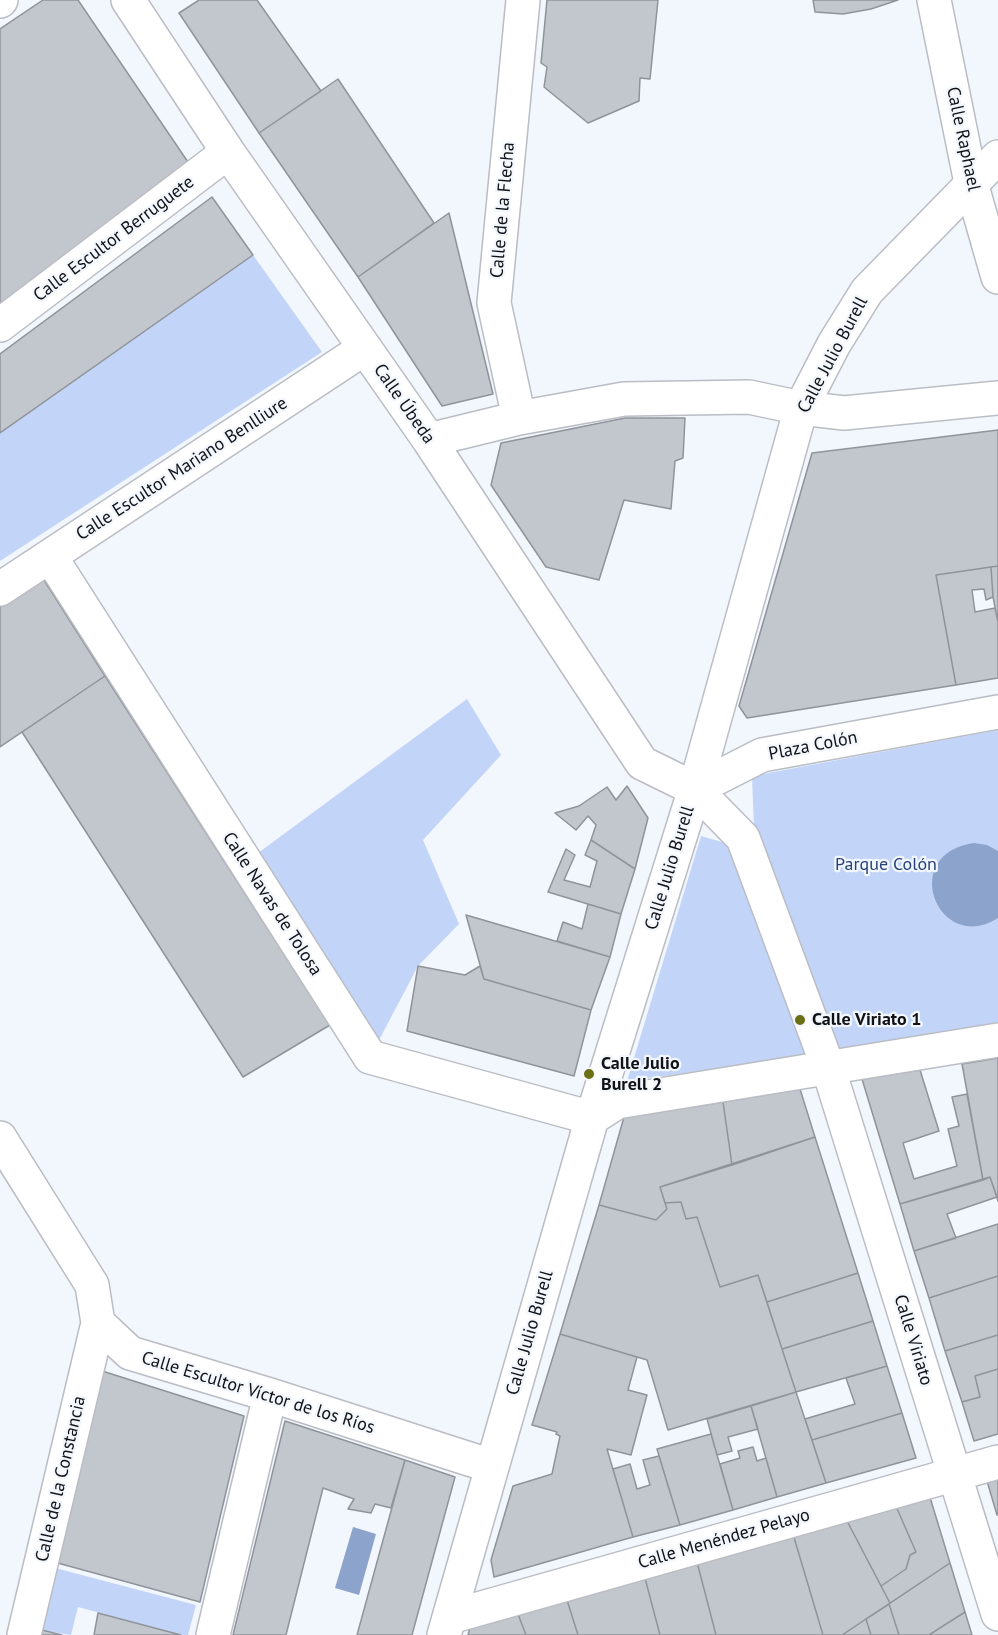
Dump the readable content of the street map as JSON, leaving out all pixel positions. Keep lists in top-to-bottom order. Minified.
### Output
{"streets":{"street":["Calle Raphael","Calle de la Flecha","Calle Escultor Berruguete","Calle Julio Burell","Calle Úbeda","Calle Escultor Mariano Benlliure","Plaza Colón","Calle Navas de Tolosa","Calle Viriato","Calle Escultor Víctor de los Ríos","Calle de la Constancia","Calle Menéndez Pelayo"]},"crossings":[["Calle Raphael","Calle Julio Burell"],["Calle Escultor Berruguete","Calle Úbeda"],["Calle Julio Burell","Calle Úbeda"],["Calle Julio Burell","Plaza Colón"],["Calle Julio Burell","Calle Navas de Tolosa"],["Calle Julio Burell","Calle Escultor Víctor de los Ríos"],["Calle Julio Burell","Calle Menéndez Pelayo"],["Calle Úbeda","Calle Escultor Mariano Benlliure"],["Calle Úbeda","Plaza Colón"],["Calle Escultor Mariano Benlliure","Calle Navas de Tolosa"],["Calle Viriato","Calle Menéndez Pelayo"],["Calle Escultor Víctor de los Ríos","Calle de la Constancia"]],"parks":["Parque Colón"],"places":["Calle Viriato 1","Calle Julio Burell 2"]}
